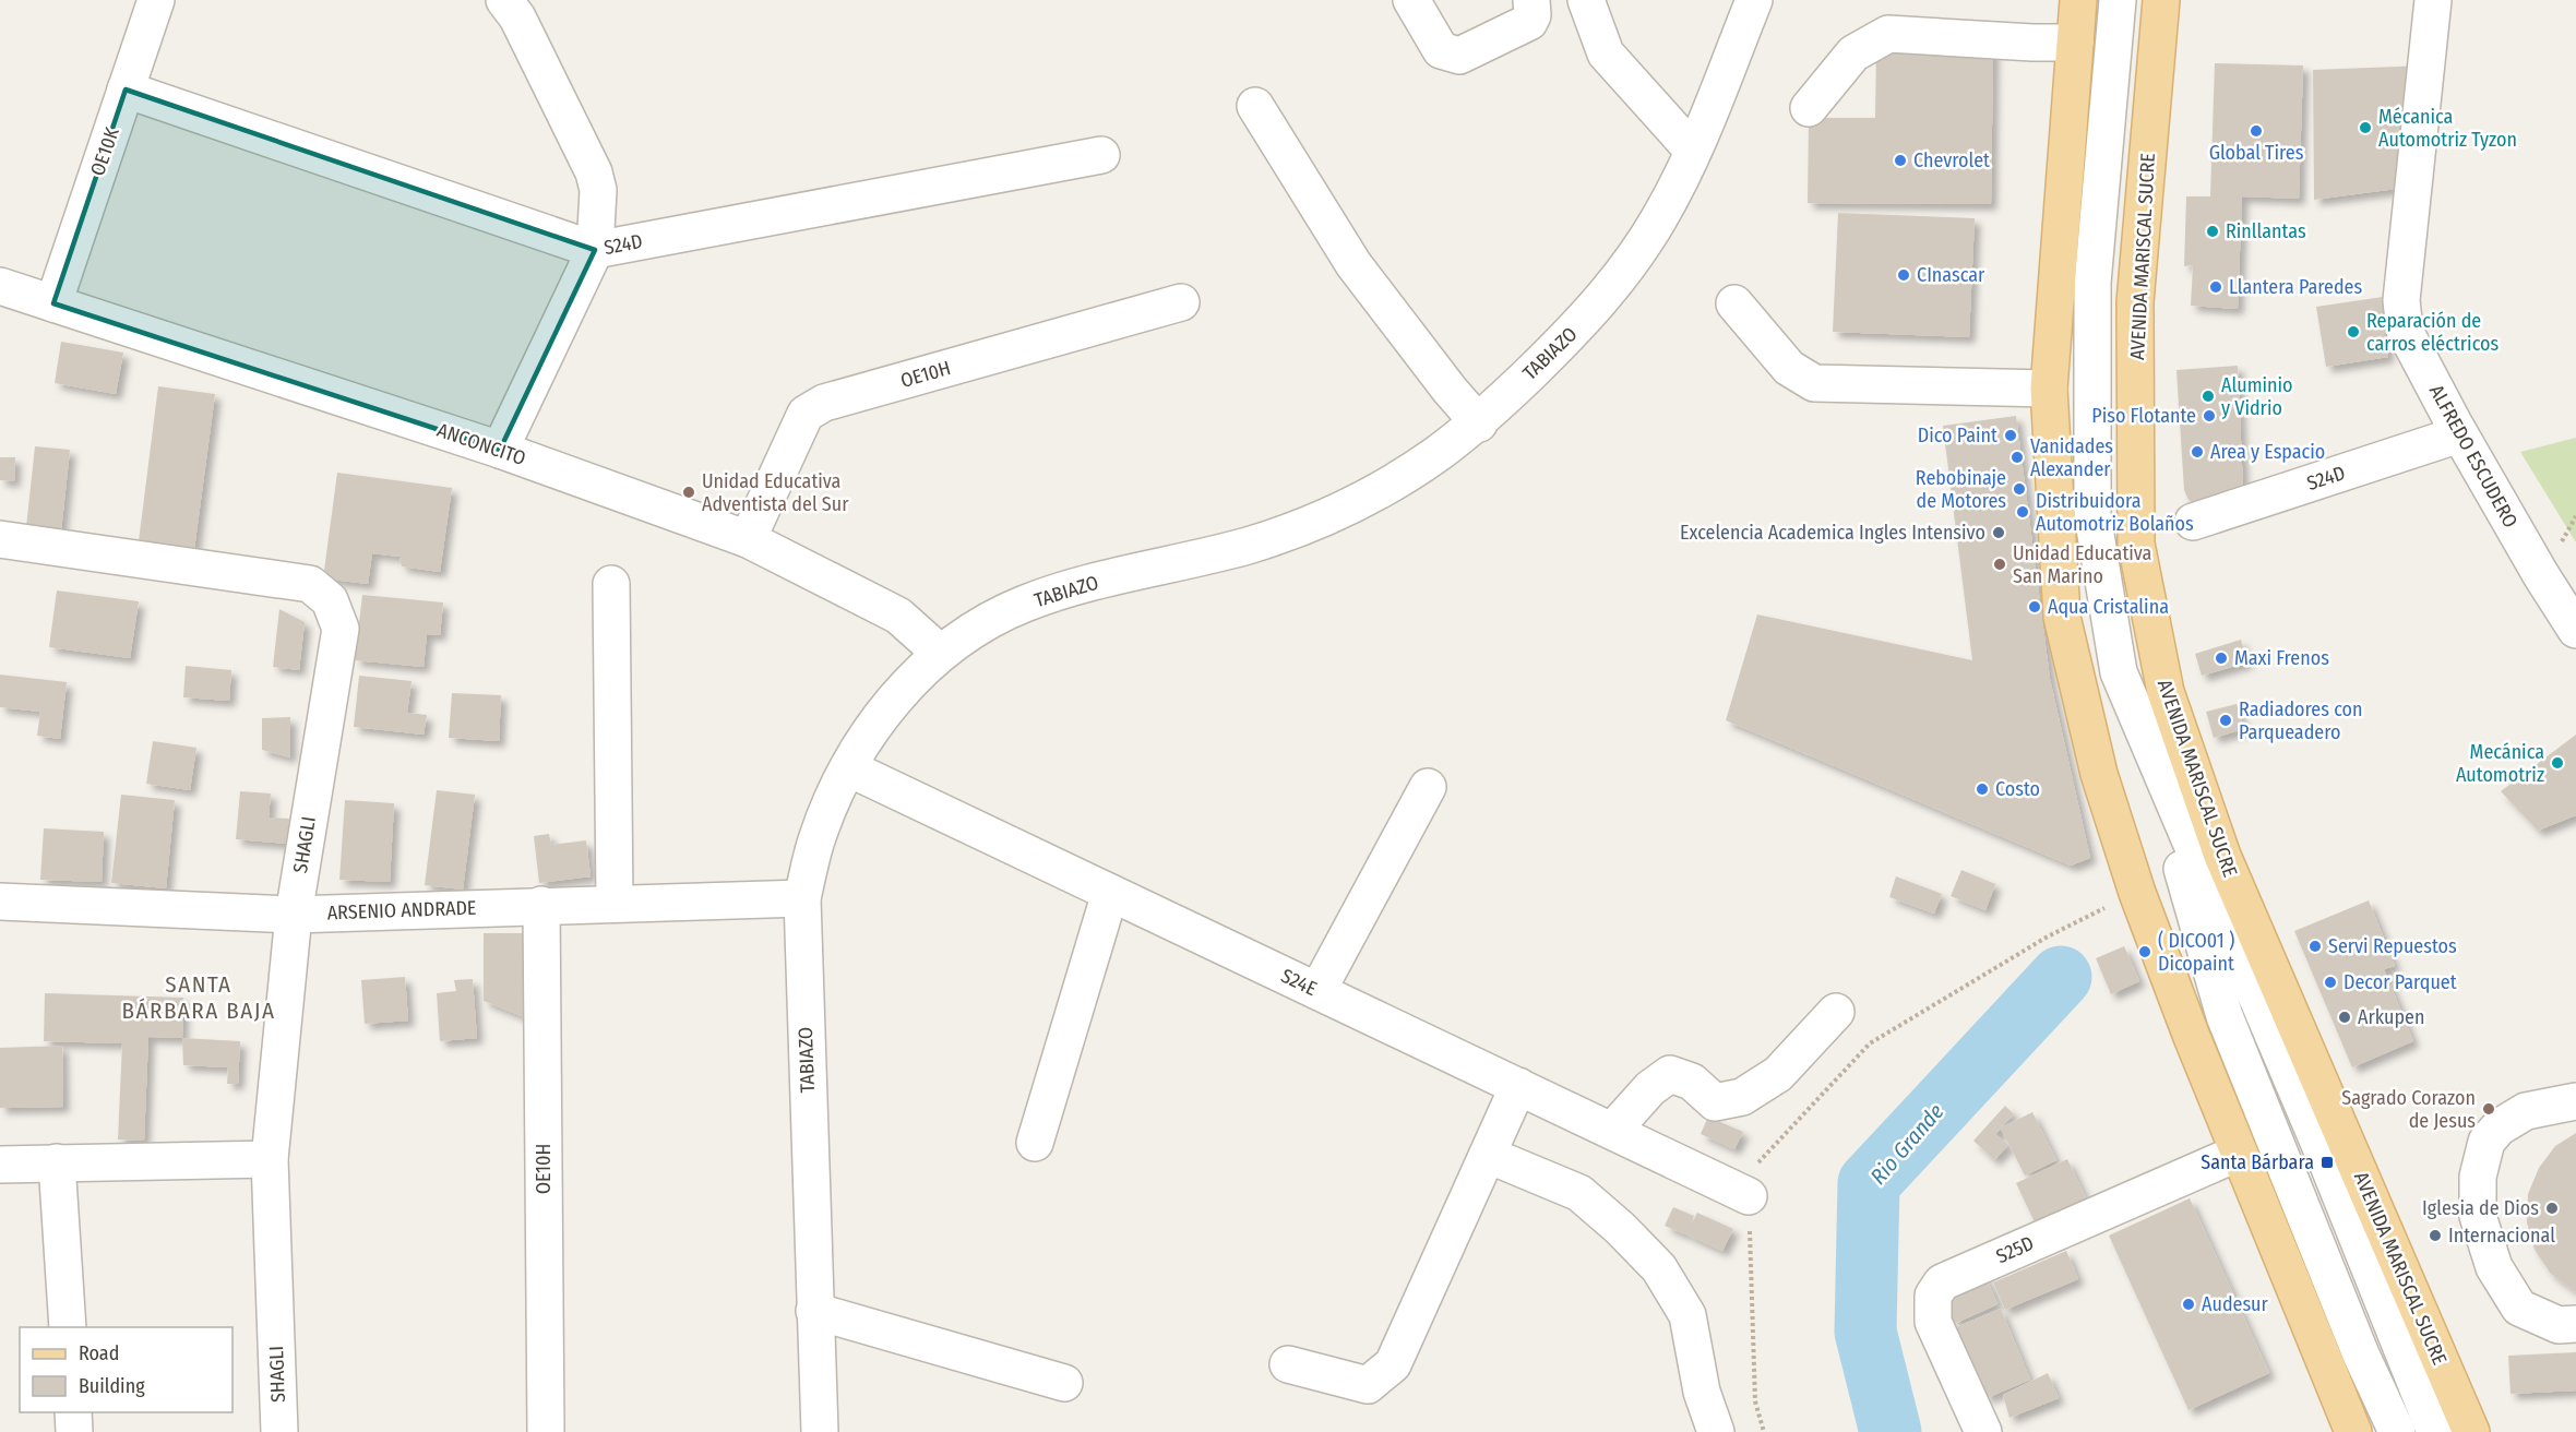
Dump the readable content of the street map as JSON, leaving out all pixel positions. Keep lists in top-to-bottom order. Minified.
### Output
{"streets":{"main road":["AVENIDA MARISCAL SUCRE"],"street":["OE10K","S24D","TABIAZO","OE10H","ANCONCITO","ALFREDO ESCUDERO","SHAGLI","ARSENIO ANDRADE","S24E","S25D"]},"crossings":[["OE10K","S24D"],["OE10K","ANCONCITO"],["S24D","ALFREDO ESCUDERO"],["TABIAZO","ANCONCITO"],["TABIAZO","ARSENIO ANDRADE"],["TABIAZO","S24E"],["OE10H","ANCONCITO"],["OE10H","ARSENIO ANDRADE"],["SHAGLI","ARSENIO ANDRADE"]],"districts":["SANTA BÁRBARA BAJA"],"water":["Rio Grande"],"places":{"other":["Mécanica Automotriz Tyzon","Global Tires","Chevrolet","Rinllantas","CInascar","Llantera Paredes","Reparación de carros eléctricos","Aluminio y Vidrio","Piso Flotante","Dico Paint","Area y Espacio","Vanidades Alexander","Rebobinaje de Motores","Unidad Educativa Adventista del Sur","Distribuidora Automotriz Bolaños","Excelencia Academica Ingles Intensivo","Unidad Educativa San Marino","Aqua Cristalina","Maxi Frenos","Radiadores con Parqueadero","Mecánica Automotriz","Costo","Servi Repuestos","( DICO01 ) Dicopaint","Decor Parquet","Arkupen","Sagrado Corazon de Jesus","Iglesia de Dios","Internacional","Audesur"],"transit":["Santa Bárbara"]},"legend":["Road","Building"]}
